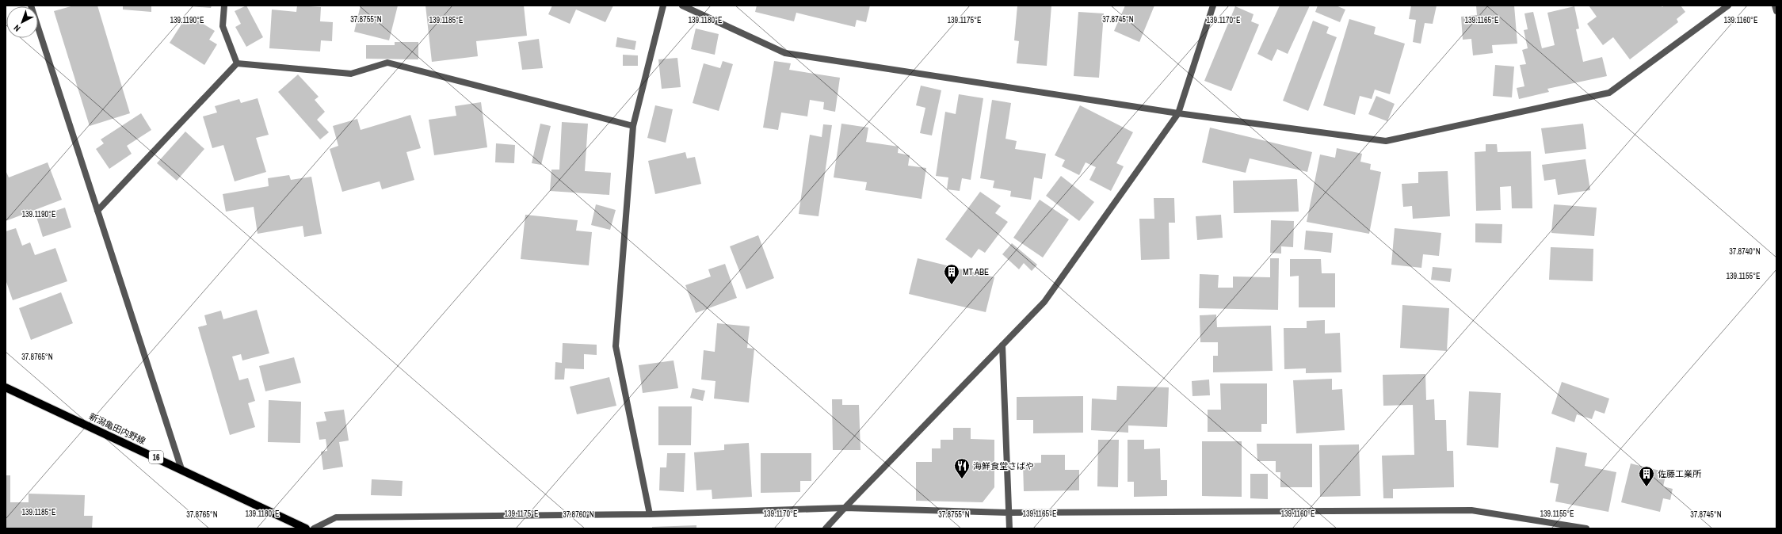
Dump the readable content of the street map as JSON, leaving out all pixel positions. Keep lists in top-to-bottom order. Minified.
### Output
{"streets":{"main road":["新潟亀田内野線","16"]},"places":{"building":["MT ABE","佐藤工業所"],"restaurant":["海鮮食堂さばや"]},"north":"bottom left","coordinates":["37.8755°N","37.8745°N","139.1160°E","139.1190°E","139.1185°E","139.1180°E","139.1175°E","139.1170°E","139.1165°E","37.8740°N","139.1155°E","37.8765°N","37.8760°N"]}
